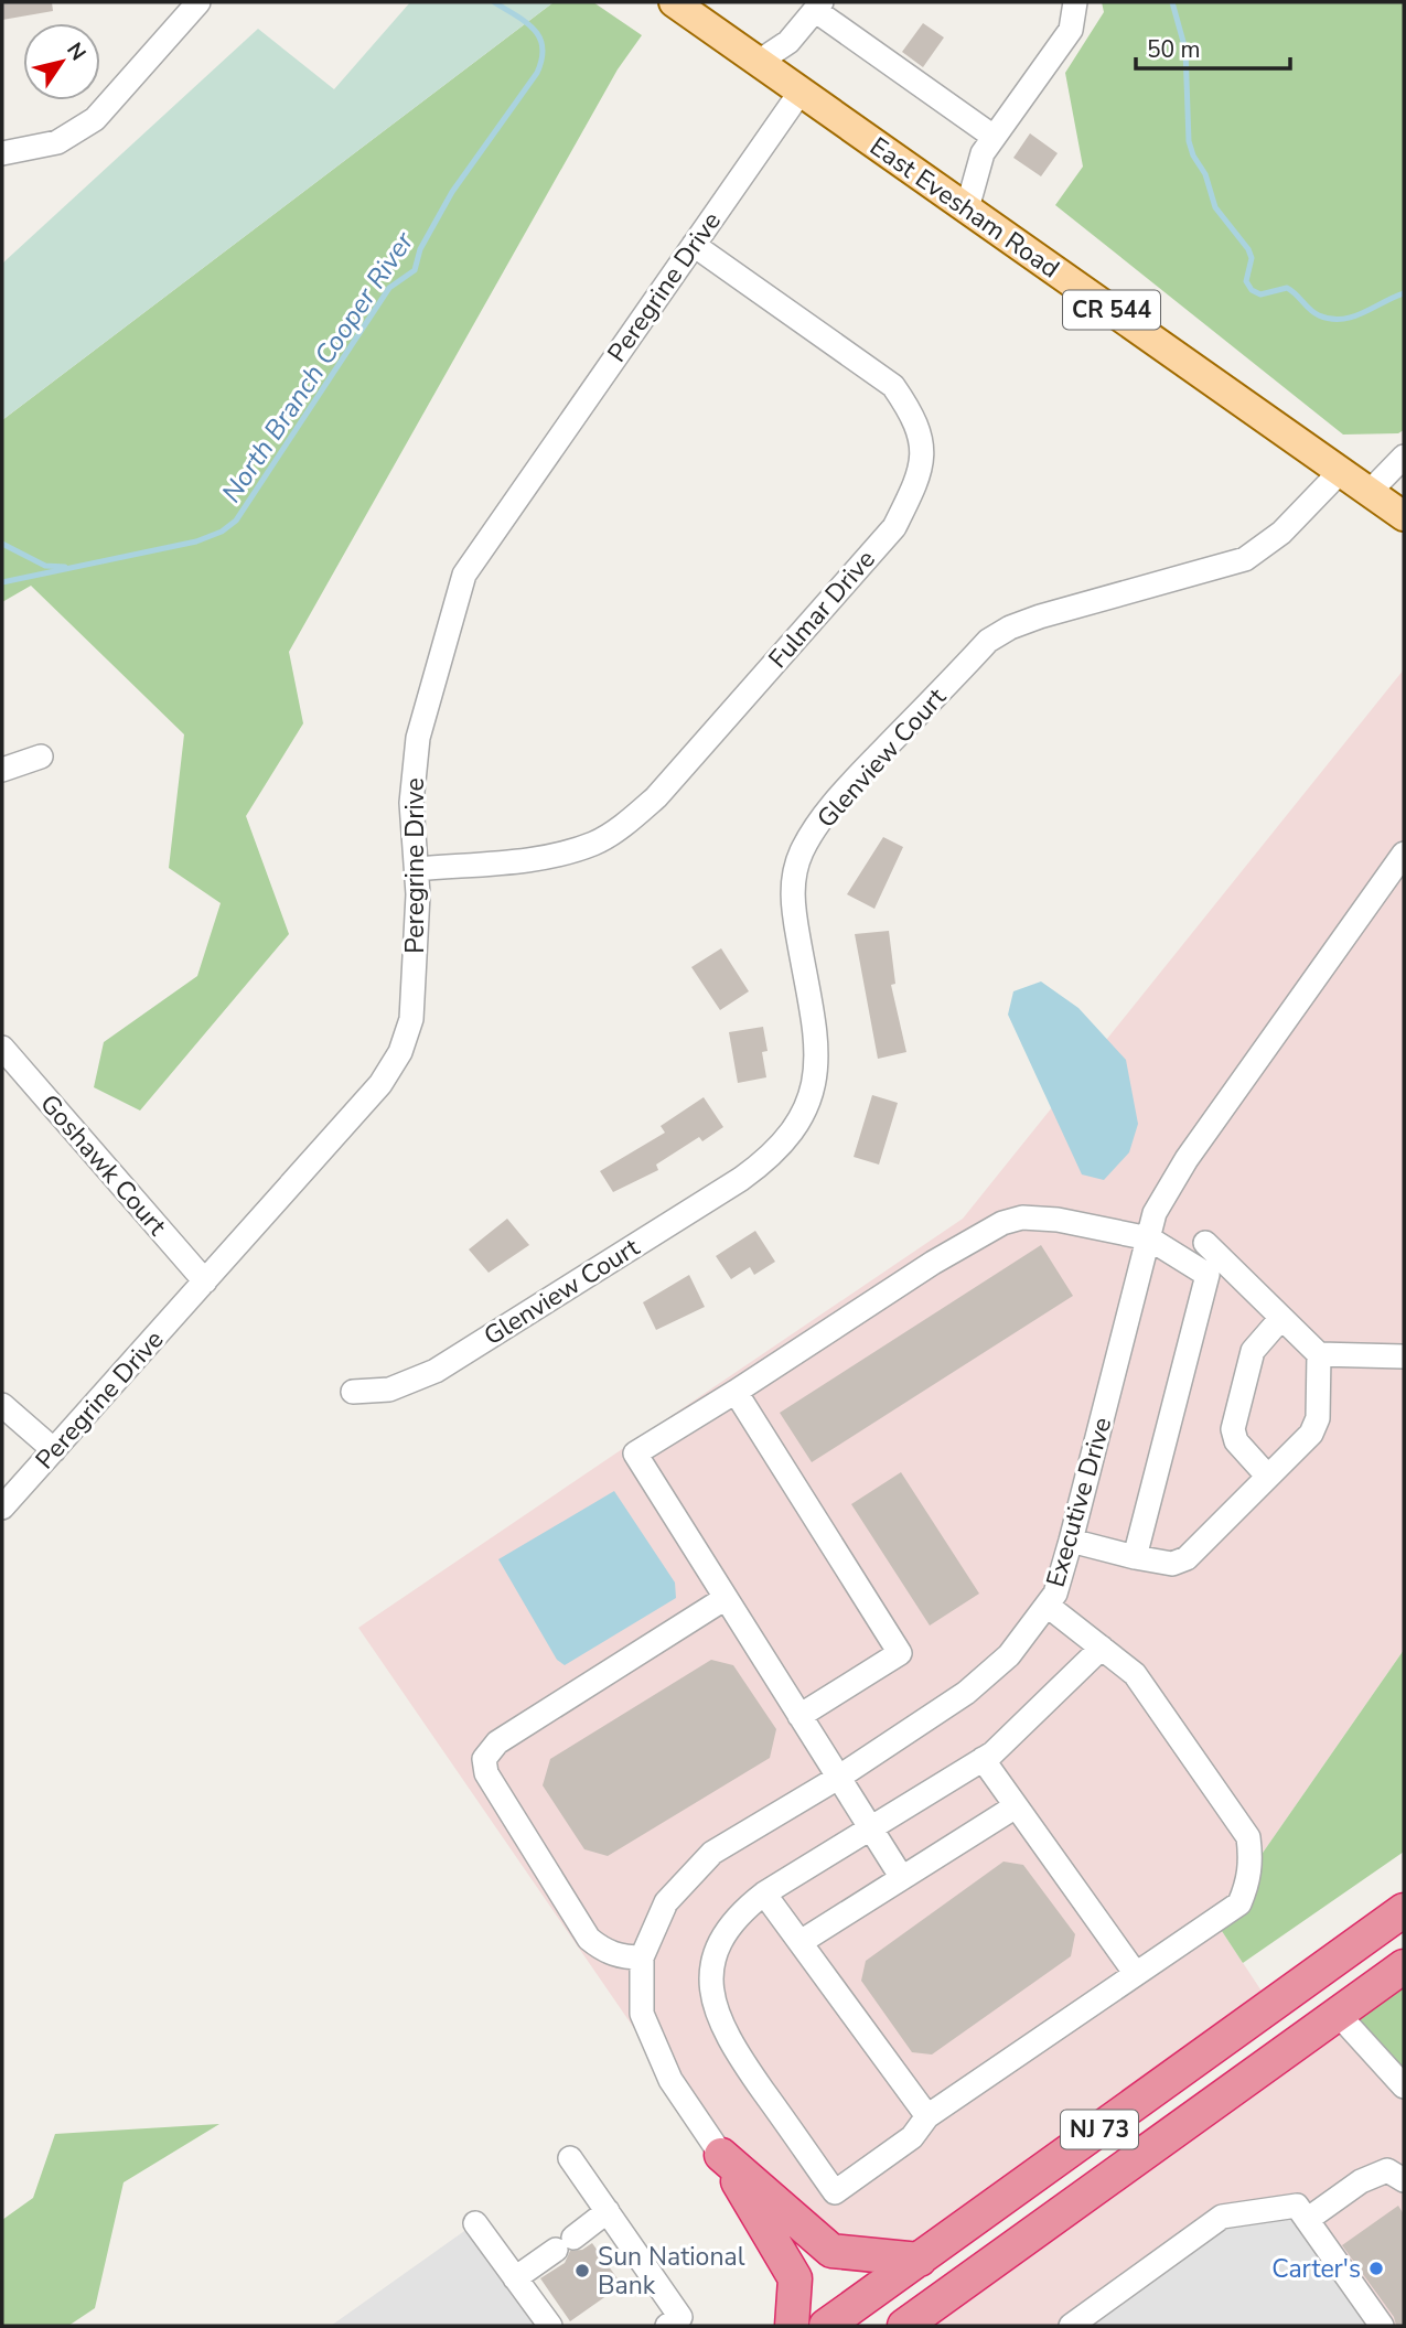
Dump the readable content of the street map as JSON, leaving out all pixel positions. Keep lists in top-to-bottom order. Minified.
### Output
{"streets":{"highway":["NJ 73"],"main road":["East Evesham Road","CR 544"],"street":["Peregrine Drive","Fulmar Drive","Glenview Court","Goshawk Court","Executive Drive"]},"crossings":[["East Evesham Road","Peregrine Drive"],["East Evesham Road","CR 544"],["East Evesham Road","Glenview Court"],["Peregrine Drive","Fulmar Drive"],["Peregrine Drive","Goshawk Court"],["CR 544","Glenview Court"]],"water":["North Branch Cooper River"],"places":["Carter's","Sun National Bank"],"scale_bar":"50 m","north":"top right"}
